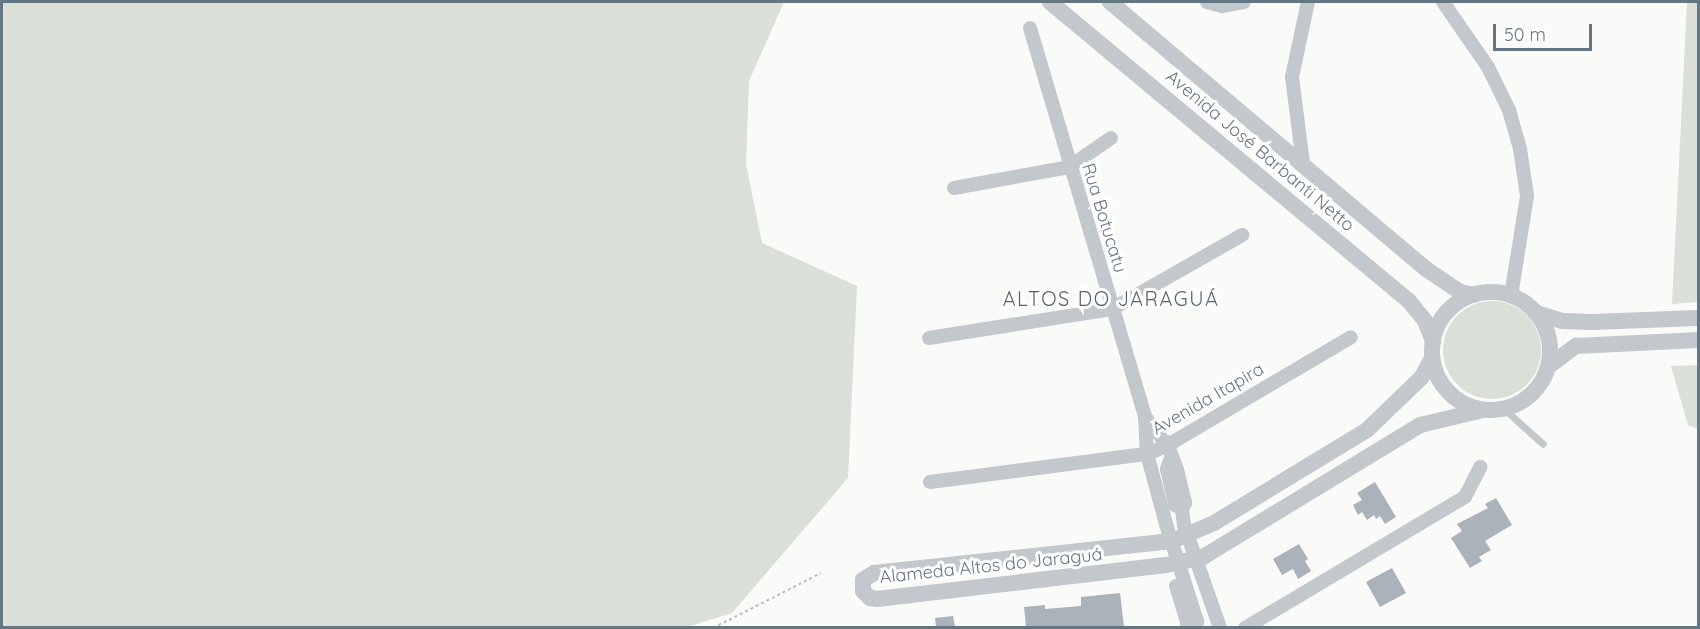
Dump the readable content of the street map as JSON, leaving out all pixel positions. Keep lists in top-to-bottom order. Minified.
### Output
{"streets":{"street":["Avenida José Barbanti Netto","Rua Botucatu","Avenida Itapira","Alameda Altos do Jaraguá"]},"crossings":[["Avenida José Barbanti Netto","Alameda Altos do Jaraguá"],["Rua Botucatu","Avenida Itapira"],["Rua Botucatu","Alameda Altos do Jaraguá"]],"districts":["ALTOS DO JARAGUÁ"],"scale_bar":"50 m"}
